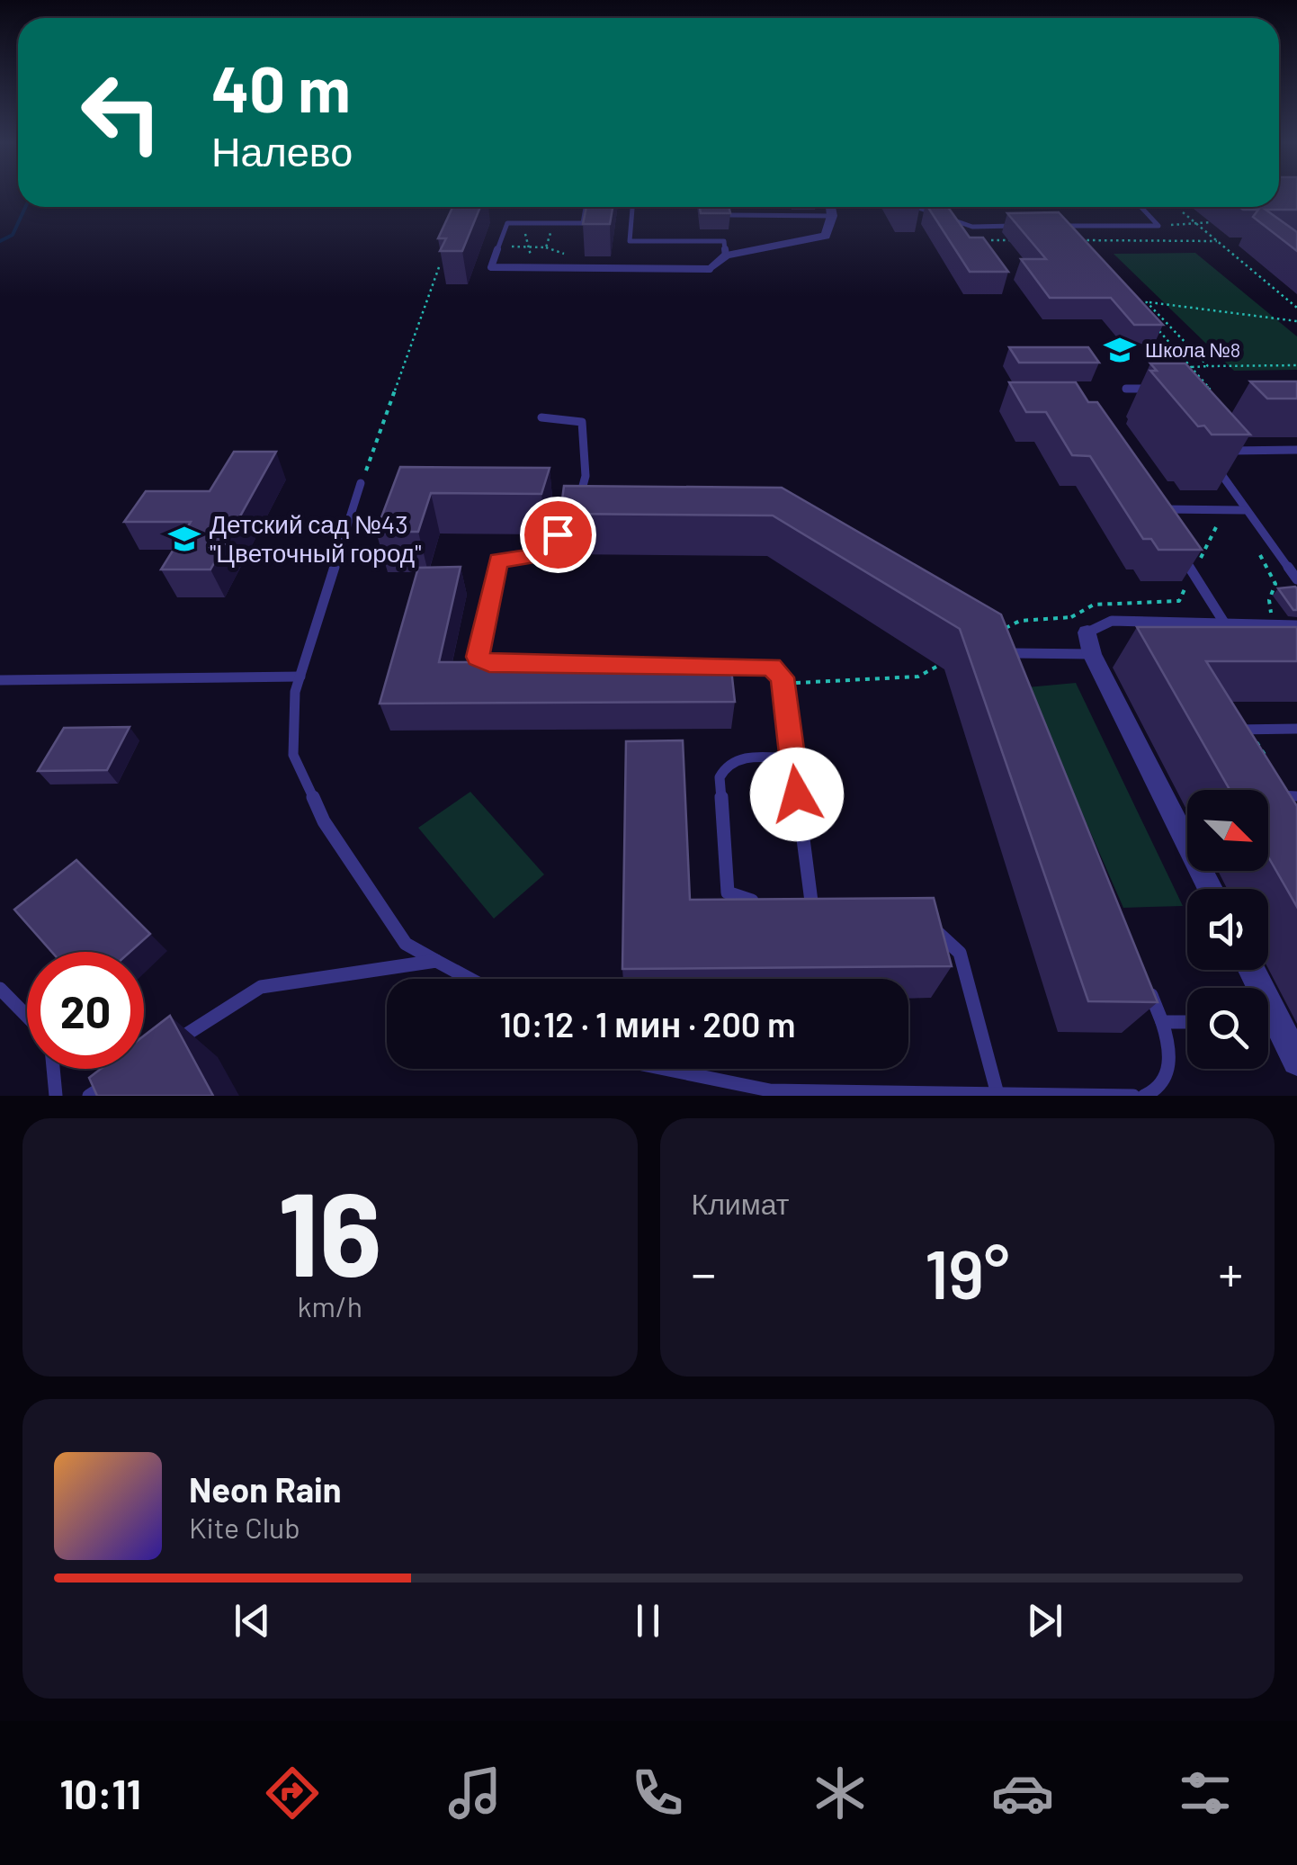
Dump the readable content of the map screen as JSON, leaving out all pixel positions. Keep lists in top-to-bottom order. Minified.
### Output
{"places":{"school or university":["Школа №8","Детский сад №43 \"Цветочный город\""]},"north":"bottom right","page":{"turn":["40 m","Налево"],"limit":"20","trip":"10:12 · 1 мин · 200 m","tile":[["16","km/h"],"Климат"],"heat":["−","19°","+"],"song":["Neon Rain","Kite Club"],"tabs":"10:11"}}
